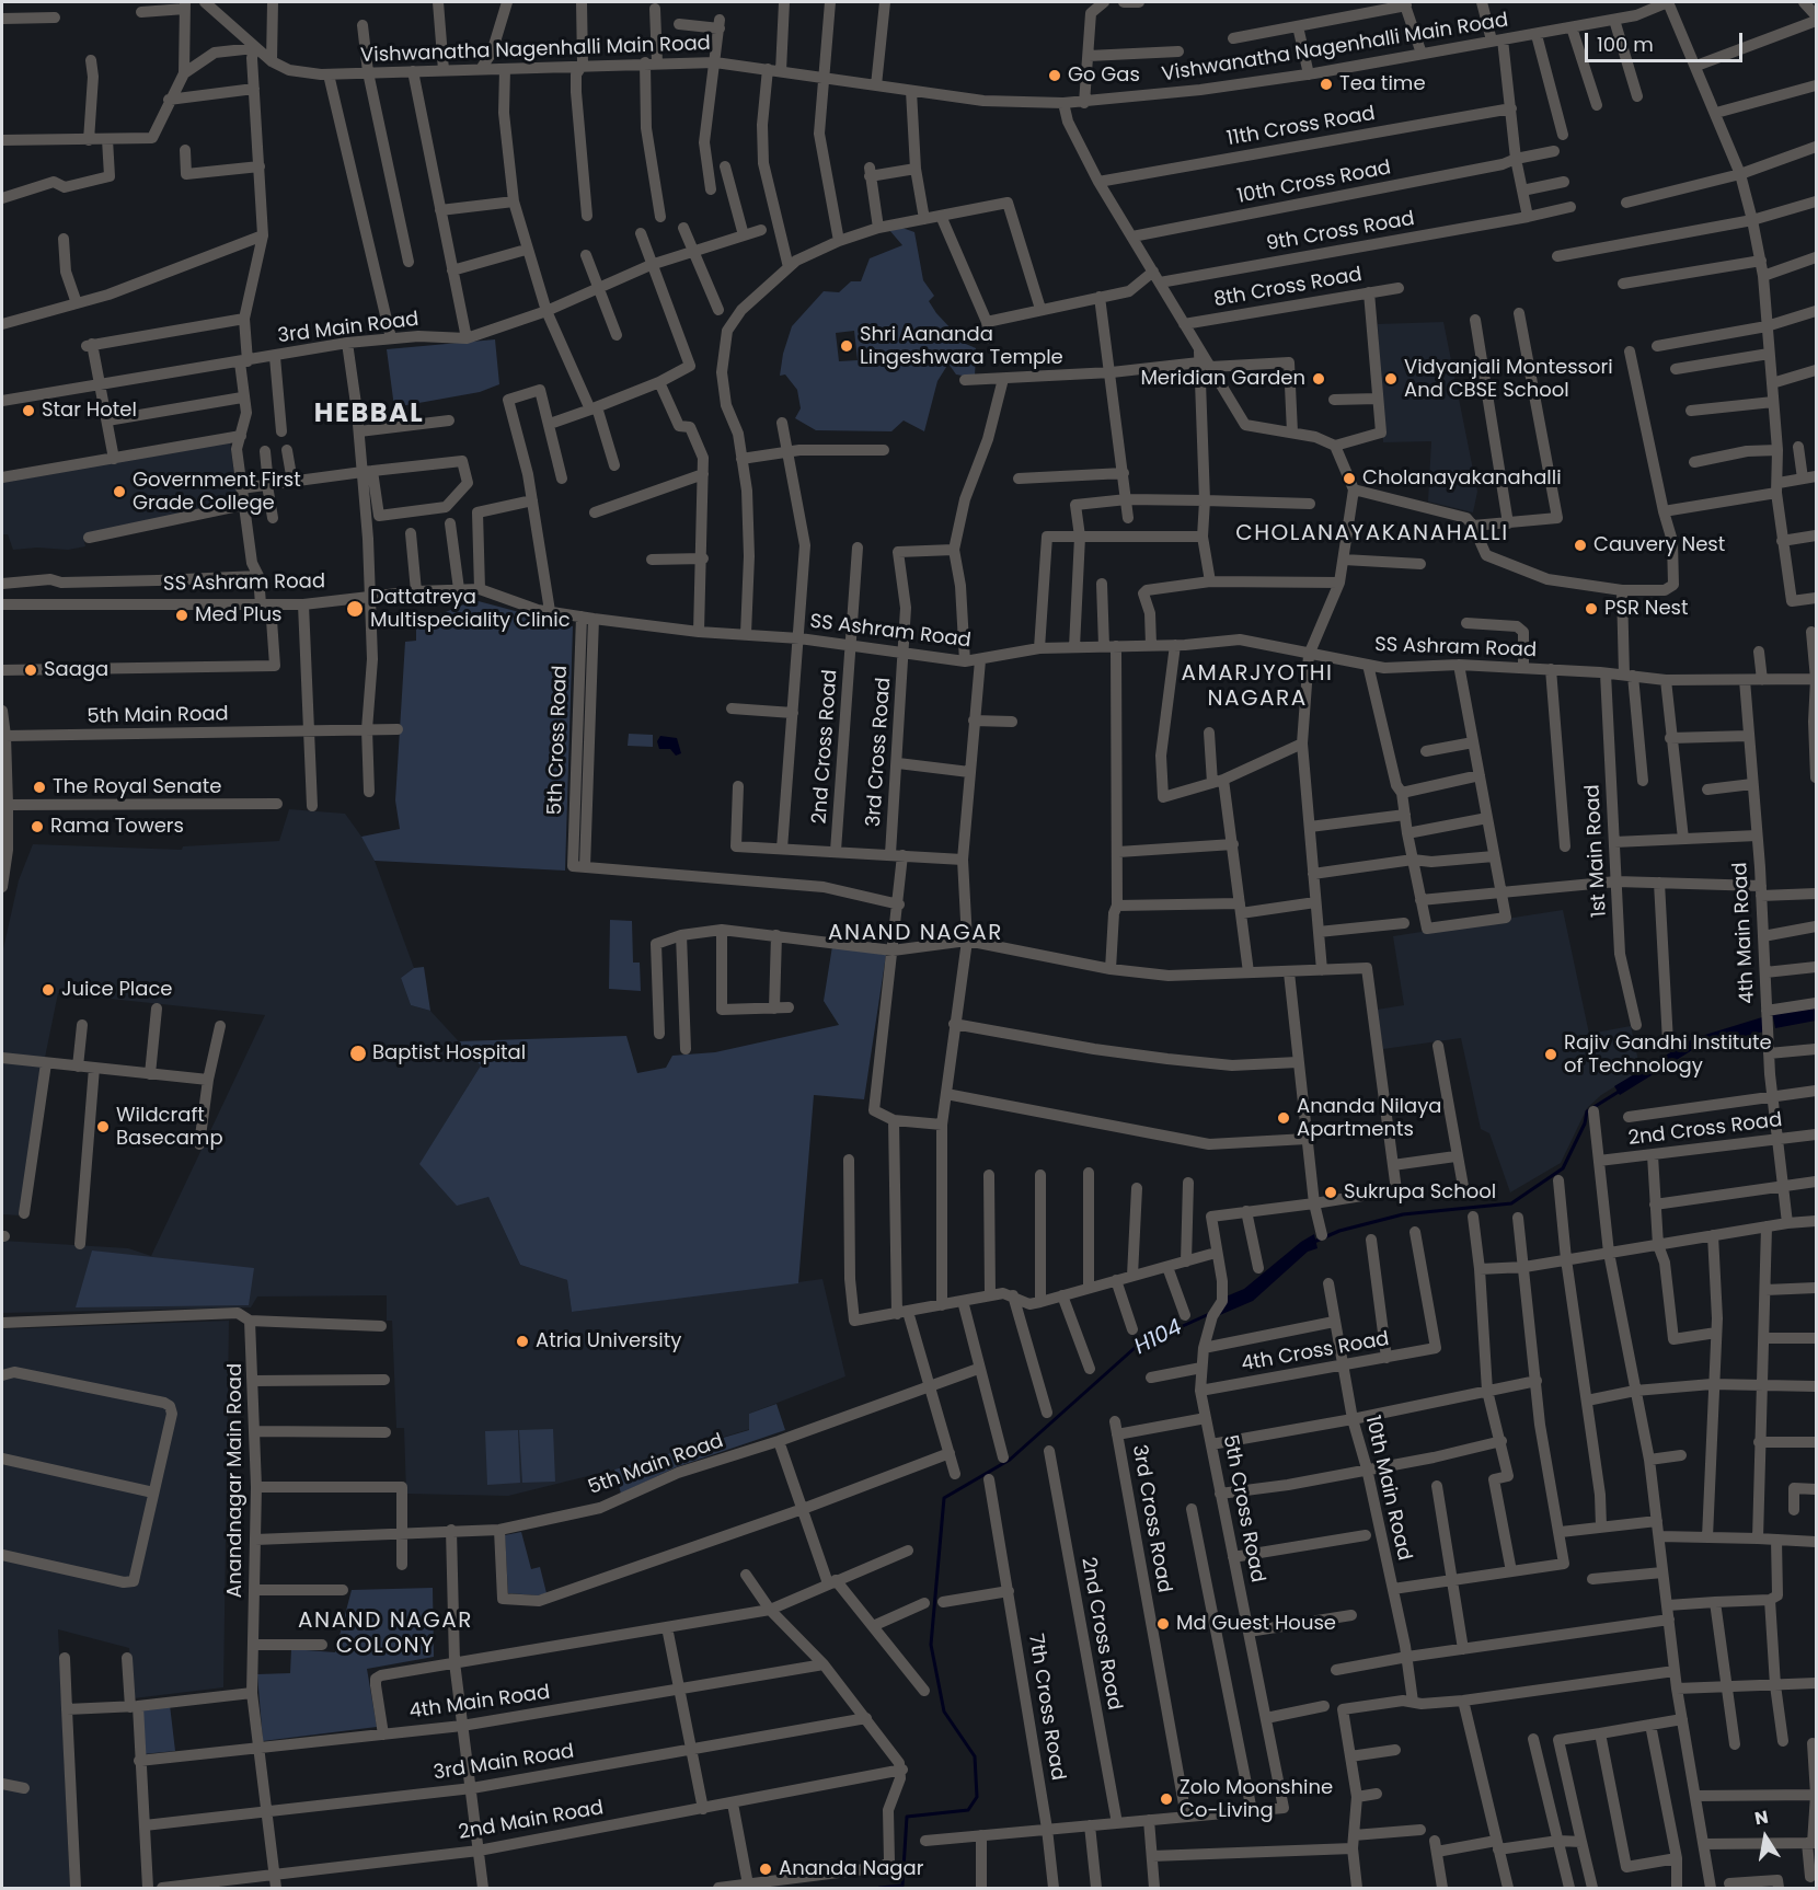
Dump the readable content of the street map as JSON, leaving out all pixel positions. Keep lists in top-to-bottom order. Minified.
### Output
{"streets":{"street":["Vishwanatha Nagenhalli Main Road","11th Cross Road","10th Cross Road","9th Cross Road","8th Cross Road","3rd Main Road","SS Ashram Road","5th Main Road","5th Cross Road","2nd Cross Road","3rd Cross Road","1st Main Road","4th Main Road","4th Cross Road","Anandnagar Main Road","10th Main Road","7th Cross Road","2nd Main Road"]},"crossings":[["3rd Main Road","Anandnagar Main Road"],["SS Ashram Road","5th Cross Road"],["SS Ashram Road","2nd Cross Road"],["SS Ashram Road","3rd Cross Road"],["SS Ashram Road","1st Main Road"],["SS Ashram Road","4th Main Road"],["5th Main Road","Anandnagar Main Road"],["5th Cross Road","3rd Cross Road"],["5th Cross Road","4th Cross Road"],["2nd Cross Road","4th Main Road"],["4th Main Road","Anandnagar Main Road"],["4th Cross Road","10th Main Road"],["Anandnagar Main Road","2nd Main Road"]],"districts":["HEBBAL","CHOLANAYAKANAHALLI","AMARJYOTHI NAGARA","ANAND NAGAR","ANAND NAGAR COLONY"],"water":["H104"],"places":["Go Gas","Tea time","Shri Aananda Lingeshwara Temple","Meridian Garden","Vidyanjali Montessori And CBSE School","Star Hotel","Cholanayakanahalli","Government First Grade College","Cauvery Nest","Dattatreya Multispeciality Clinic","PSR Nest","Med Plus","Saaga","The Royal Senate","Rama Towers","Juice Place","Baptist Hospital","Rajiv Gandhi Institute of Technology","Ananda Nilaya Apartments","Wildcraft Basecamp","Sukrupa School","Atria University","Md Guest House","Zolo Moonshine Co-Living","Ananda Nagar"],"scale_bar":"100 m","north":"top"}
